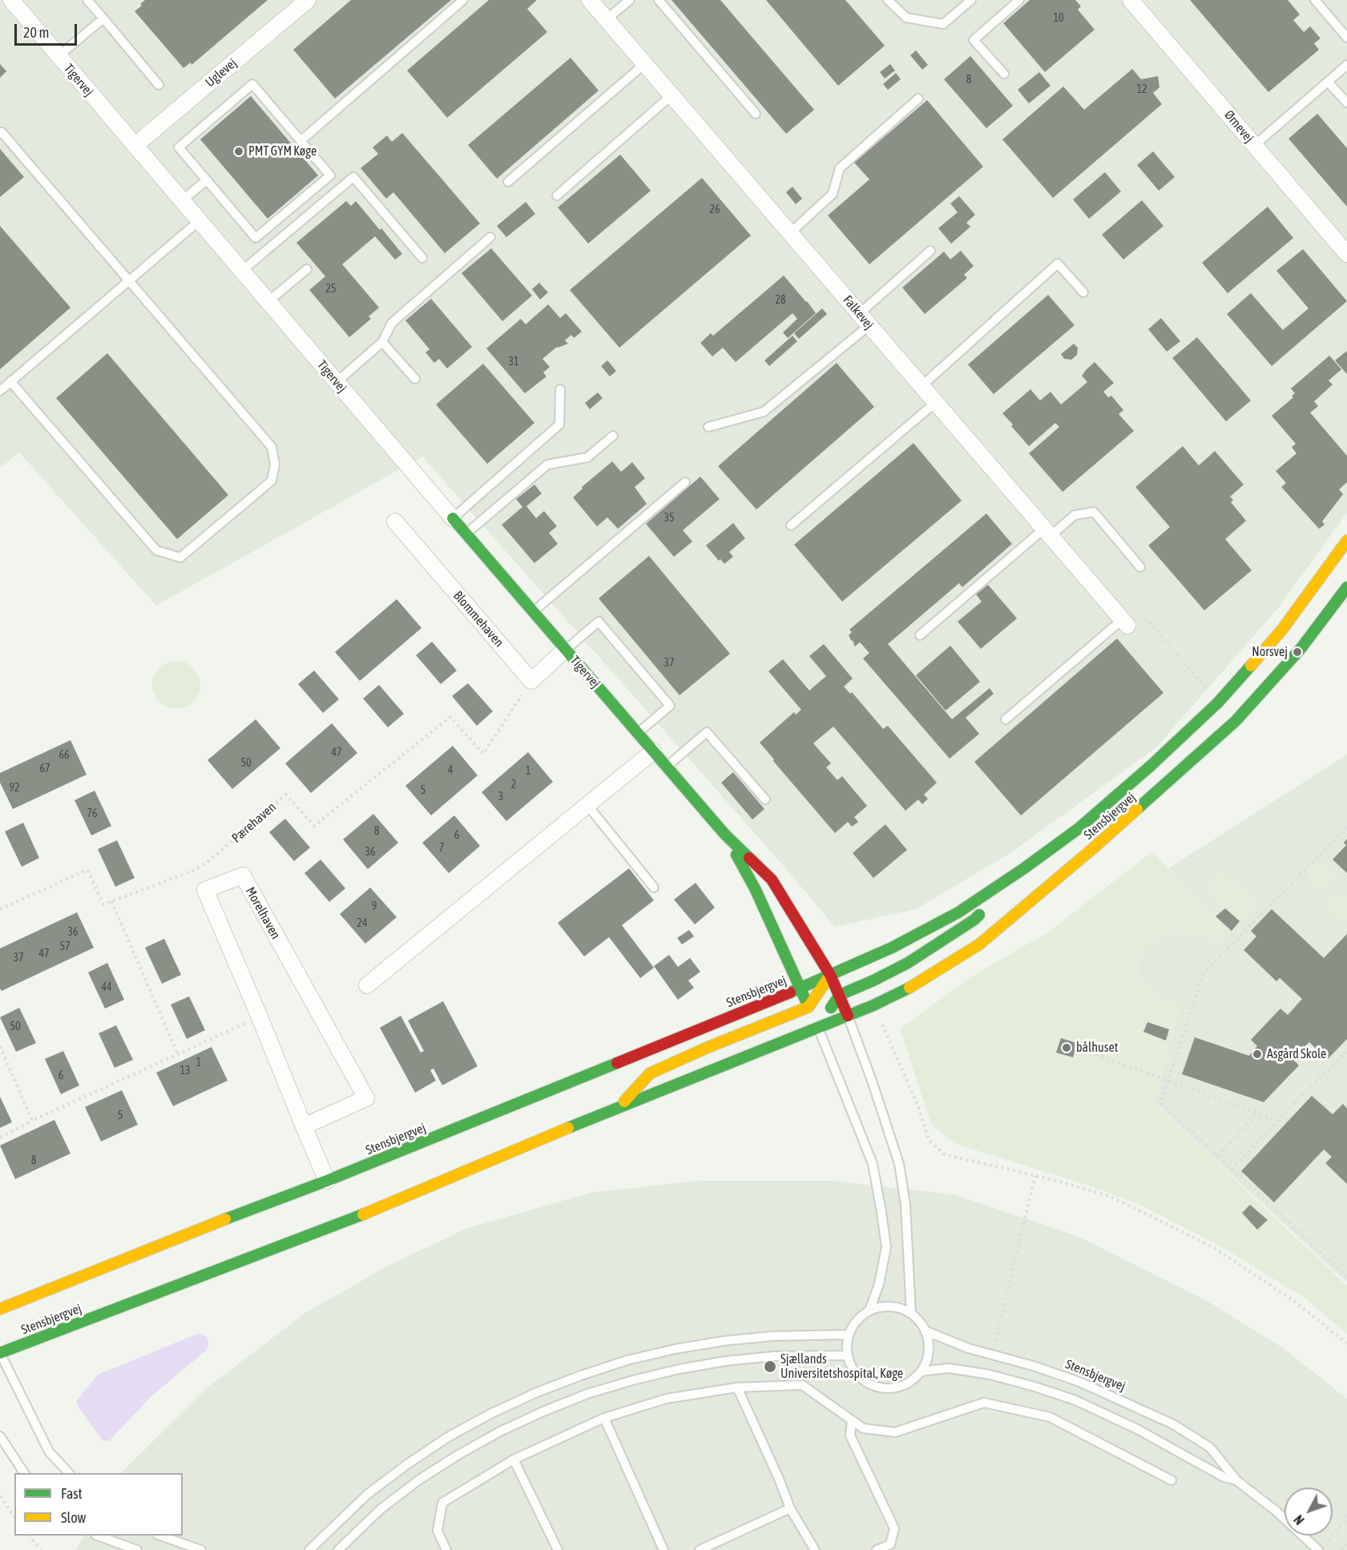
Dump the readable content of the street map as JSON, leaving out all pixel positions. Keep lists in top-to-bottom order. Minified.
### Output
{"streets":{"street":["Uglevej","Tigervej","Ørnevej","Falkevej","Blommehaven","Stensbjergvej","Morelhaven"],"path":["Pærehaven"]},"crossings":[["Uglevej","Tigervej"],["Tigervej","Stensbjergvej"],["Blommehaven","Pærehaven"],["Stensbjergvej","Morelhaven"]],"places":["PMT GYM Køge","Norsvej","bålhuset","Asgård Skole","Sjællands Universitetshospital, Køge"],"house_numbers":["10","8","12","26","25","28","31","35","37","47","66","50","67","4","1","2","92","5","3","76","8","6","7","36","9","24","36","57","47","37","44","50","1","13","6","5","8"],"legend":["Fast","Slow"],"scale_bar":"20 m","north":"bottom left"}
